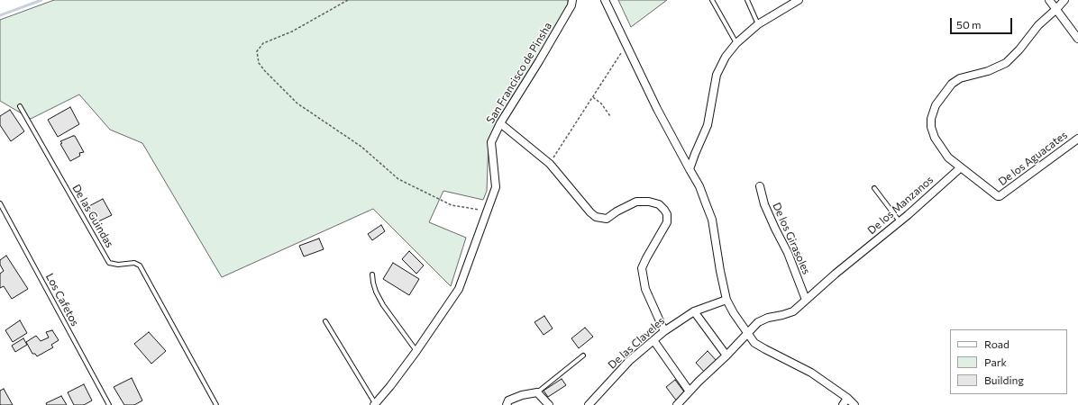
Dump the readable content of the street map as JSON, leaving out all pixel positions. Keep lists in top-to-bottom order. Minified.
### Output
{"streets":{"street":["San Francisco de Pinsha","De los Aguacates","De los Manzanos","De los Girasoles","De las Claveles"],"lane":["De las Guindas","Los Cafetos"]},"crossings":[["De los Aguacates","De los Manzanos"],["De los Manzanos","De los Girasoles"]],"legend":["Road","Park","Building"],"scale_bar":"50 m"}
